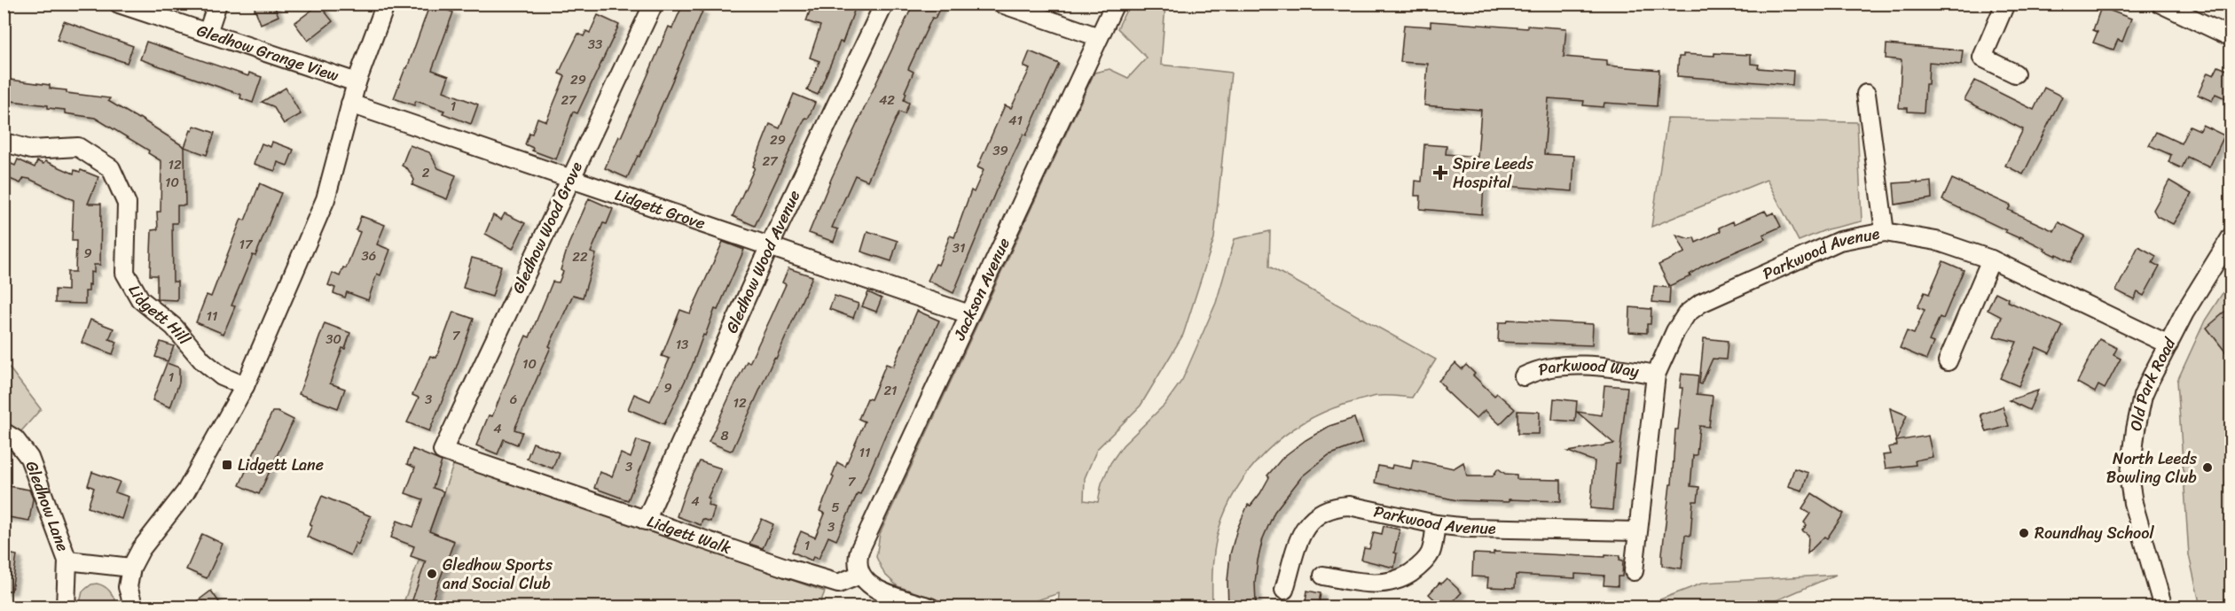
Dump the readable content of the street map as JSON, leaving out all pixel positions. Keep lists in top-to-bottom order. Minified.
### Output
{"streets":{"street":["Gledhow Grange View","Lidgett Grove","Gledhow Wood Grove","Parkwood Avenue","Gledhow Wood Avenue","Jackson Avenue","Lidgett Hill","Parkwood Way","Old Park Road","Gledhow Lane","Lidgett Walk"]},"crossings":[["Lidgett Grove","Gledhow Wood Grove"],["Lidgett Grove","Gledhow Wood Avenue"],["Lidgett Grove","Jackson Avenue"],["Gledhow Wood Grove","Lidgett Walk"],["Parkwood Avenue","Parkwood Way"],["Parkwood Avenue","Old Park Road"],["Gledhow Wood Avenue","Lidgett Walk"],["Jackson Avenue","Lidgett Walk"]],"places":{"health":["Spire Leeds Hospital"],"transit":["Lidgett Lane"],"other":["North Leeds Bowling Club","Roundhay School","Gledhow Sports and Social Club"]},"house_numbers":["33","29","27","42","1","41","29","39","27","12","2","10","17","31","9","36","22","11","7","30","13","10","1","9","21","3","6","12","4","8","11","3","7","4","5","3","1"]}
